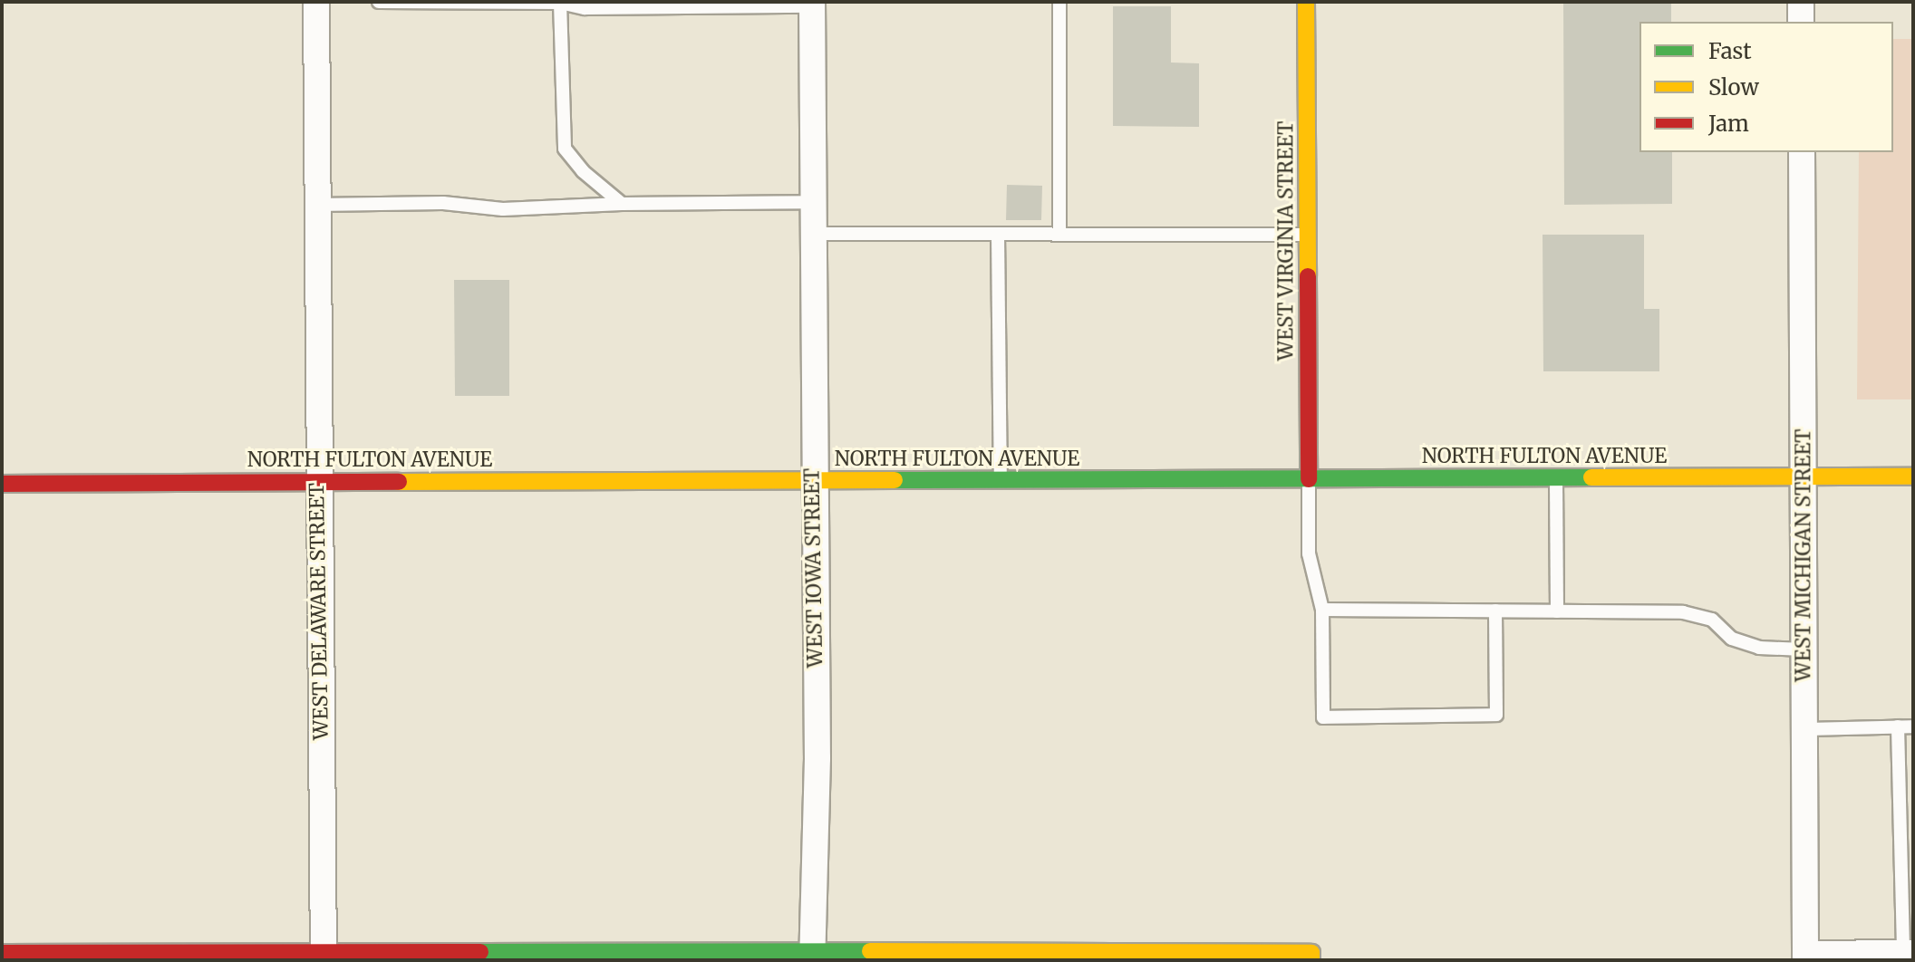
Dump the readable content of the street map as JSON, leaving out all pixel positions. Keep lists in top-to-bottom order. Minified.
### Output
{"streets":{"main road":["WEST VIRGINIA STREET","NORTH FULTON AVENUE"],"street":["WEST MICHIGAN STREET","WEST IOWA STREET","WEST DELAWARE STREET"]},"crossings":[["WEST VIRGINIA STREET","NORTH FULTON AVENUE"],["NORTH FULTON AVENUE","WEST MICHIGAN STREET"],["NORTH FULTON AVENUE","WEST IOWA STREET"],["NORTH FULTON AVENUE","WEST DELAWARE STREET"]],"legend":["Fast","Slow","Jam"]}
